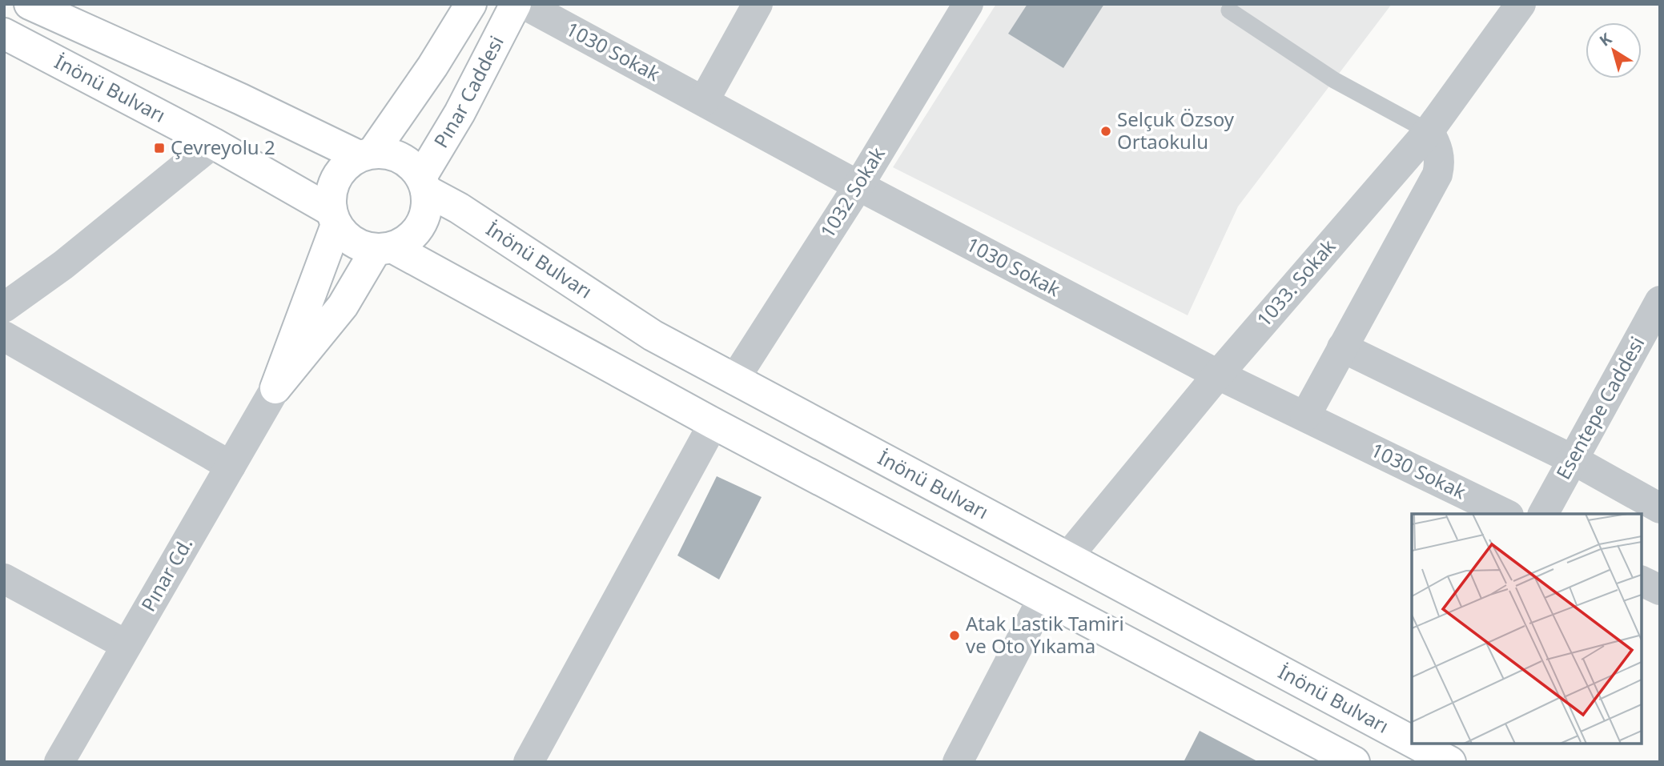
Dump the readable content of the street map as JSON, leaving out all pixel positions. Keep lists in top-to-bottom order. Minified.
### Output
{"streets":{"main road":["İnönü Bulvarı","Pınar Caddesi"],"street":["1030 Sokak","1032 Sokak","1033. Sokak","Esentepe Caddesi","Pınar Cd."]},"crossings":[["1030 Sokak","1032 Sokak"],["1030 Sokak","1033. Sokak"],["İnönü Bulvarı","Pınar Caddesi"],["İnönü Bulvarı","1032 Sokak"],["İnönü Bulvarı","1033. Sokak"]],"places":{"other":["Selçuk Özsoy Ortaokulu","Atak Lastik Tamiri ve Oto Yıkama"],"transit":["Çevreyolu 2"]},"north":"top left"}
